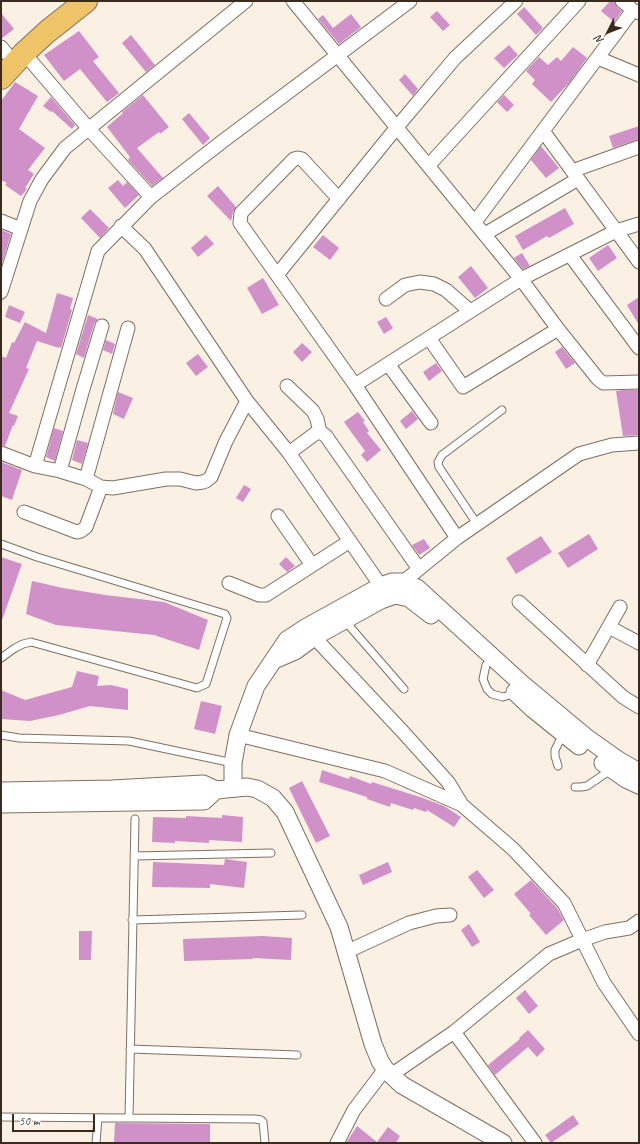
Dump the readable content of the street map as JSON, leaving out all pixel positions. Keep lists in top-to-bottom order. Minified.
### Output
{"scale_bar":"50 m","north":"bottom left"}
